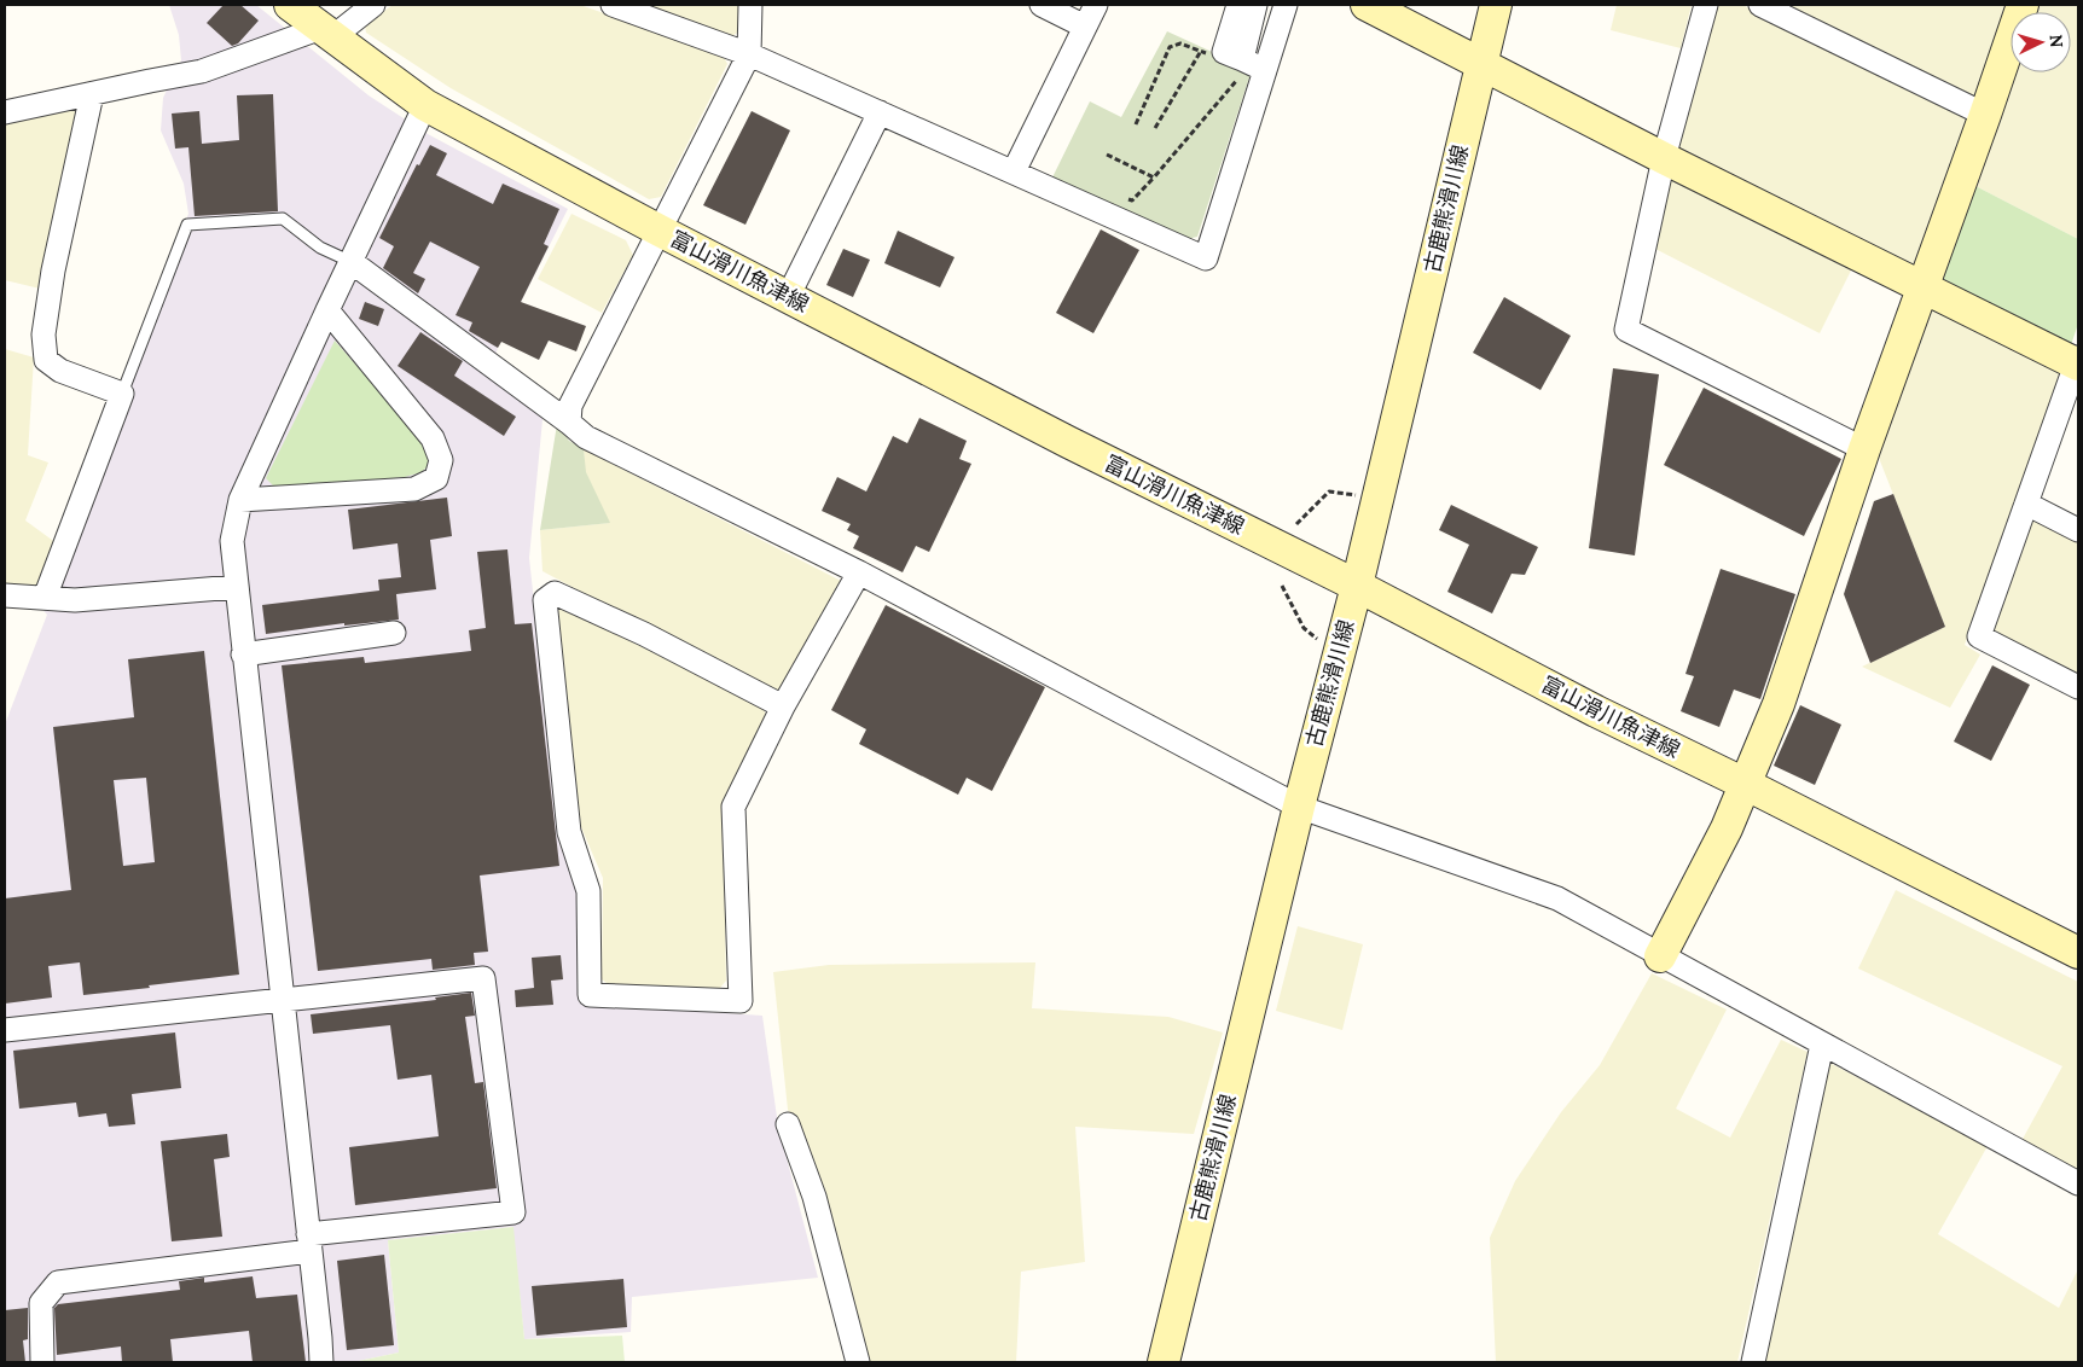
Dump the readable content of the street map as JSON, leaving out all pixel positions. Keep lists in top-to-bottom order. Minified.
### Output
{"streets":{"main road":["古鹿熊滑川線","富山滑川魚津線"]},"crossings":[["古鹿熊滑川線","富山滑川魚津線"]],"north":"right"}
